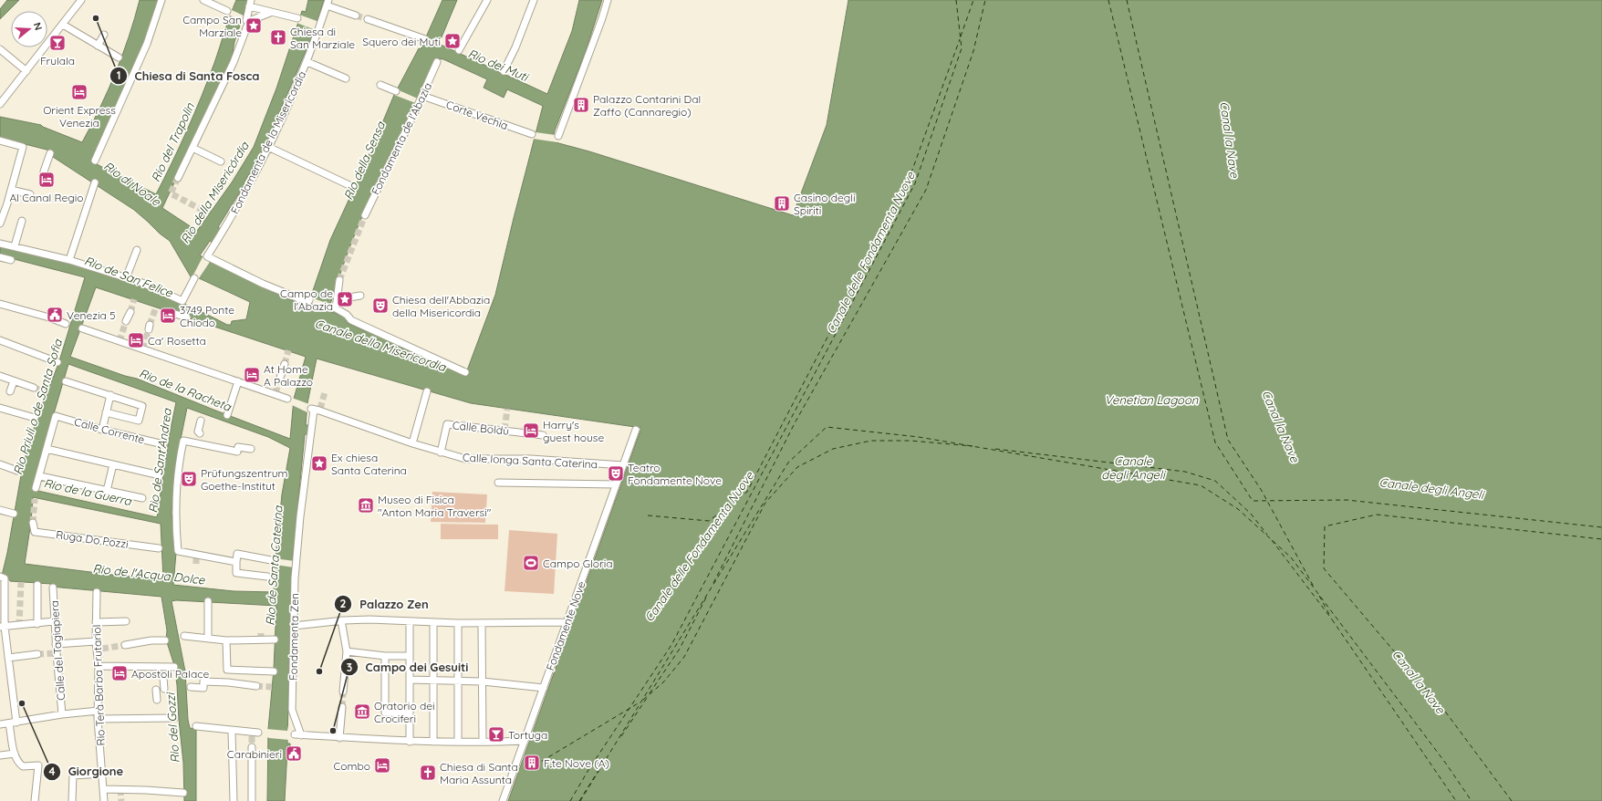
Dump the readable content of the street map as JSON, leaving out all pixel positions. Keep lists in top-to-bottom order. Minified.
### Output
{"streets":{"street":["Corte Vechia","Fondamenta de l'Abazia","Fondamenta de la Misericordia","Calle Boldù","Calle Corrente","Calle longa Santa Caterina","Ruga Do Pozzi","Fondamente Nove","Fondamenta Zen","Calle del Tagiapiera","Rio Terà Barba Frutariol"]},"crossings":[["Corte Vechia","Fondamenta de l'Abazia"],["Calle Boldù","Calle longa Santa Caterina"],["Calle longa Santa Caterina","Fondamente Nove"],["Calle longa Santa Caterina","Fondamenta Zen"]],"water":["Rio dei Muti","Canal la Nave","Rio del Trapolin","Rio della Sensa","Rio di Noale","Rio della Misericórdia","Canale delle Fondamenta Nuove","Rio de San Felice","Canale della Misericordia","Rio de la Racheta","Venetian Lagoon","Rio Priuli o de Santa Sofia","Rio de Sant'Andrea","Canale degli Angeli","Rio de la Guerra","Rio de Santa Caterina","Rio de l'Acqua Dolce","Rio del Gozzi"],"places":{"other":["Chiesa di Santa Fosca","Palazzo Zen","Giorgione","Campo dei Gesuiti"],"place":["Campo San Marziale","Squero dei Muti","Campo de l'Abazia","Ex chiesa Santa Caterina"],"church":["Chiesa di San Marziale","Chiesa di Santa Maria Assunta"],"bar":["Frulala","Tortuga"],"hotel":["Orient Express Venezia","Al Canal Regio","3749 Ponte Chiodo","Ca' Rosetta","At Home A Palazzo","Harry's guest house","Apostoli Palace","Combo"],"building":["Palazzo Contarini Dal Zaffo (Cannaregio)","Casino degli Spiriti","F.te Nove (A)"],"theatre":["Chiesa dell'Abbazia della Misericordia","Teatro Fondamente Nove","Prüfungszentrum Goethe-Institut"],"public building":["Venezia 5","Carabinieri"],"museum":["Museo di Fisica \"Anton Maria Traversi\"","Oratorio dei Crociferi"],"sports":["Campo Gloria"]},"north":"right"}
